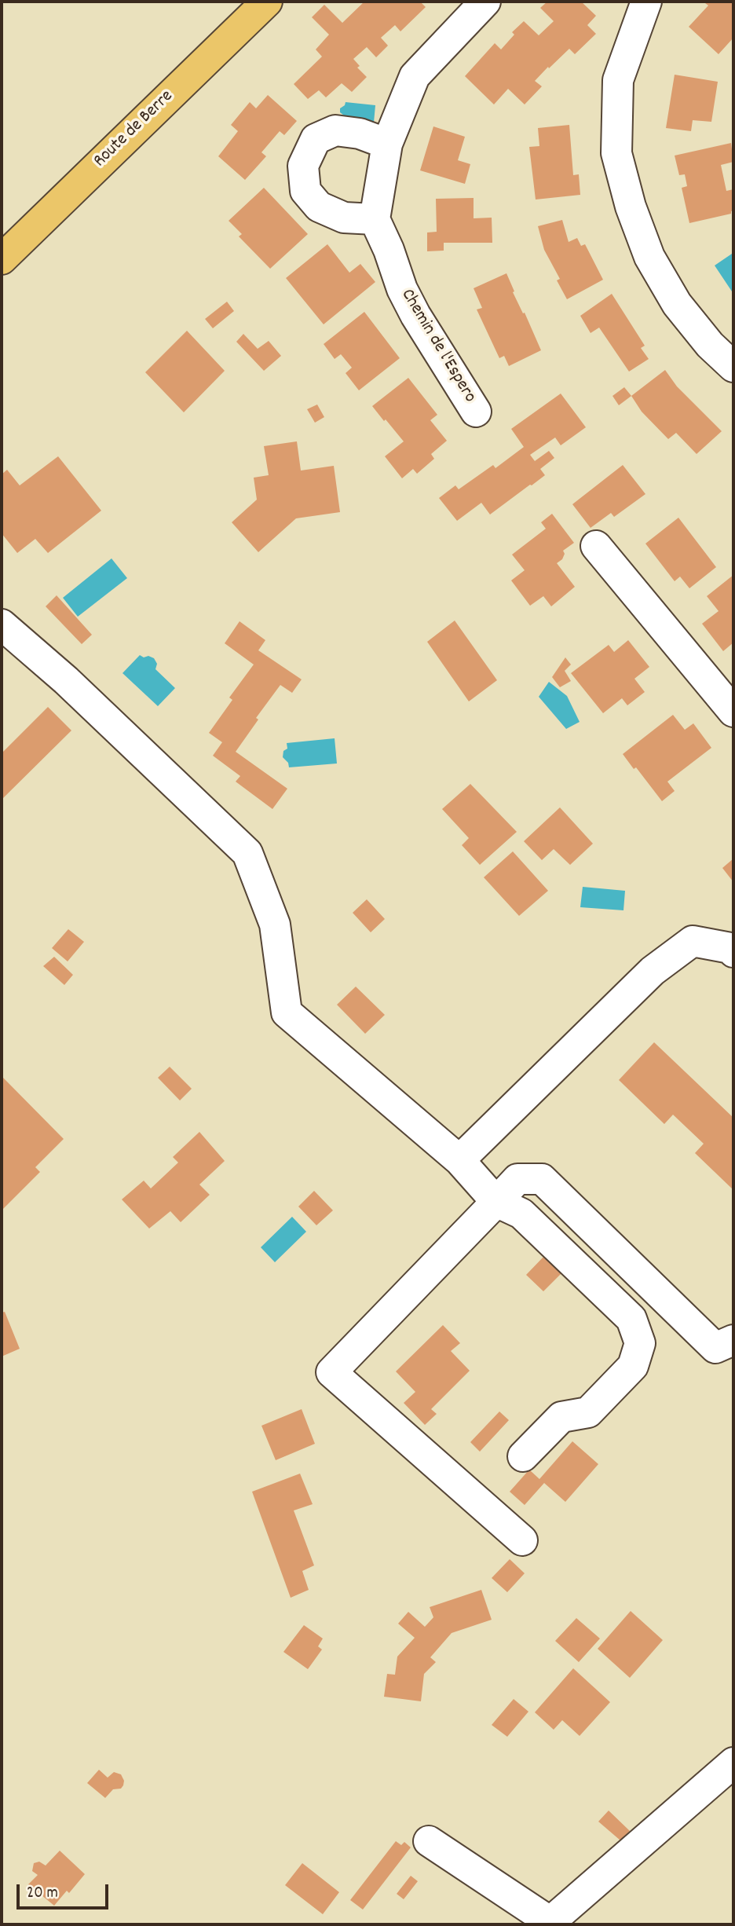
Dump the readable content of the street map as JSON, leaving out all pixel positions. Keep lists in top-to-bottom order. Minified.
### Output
{"streets":{"main road":["Route de Berre"],"street":["Chemin de l'Espero"]},"scale_bar":"20 m"}
